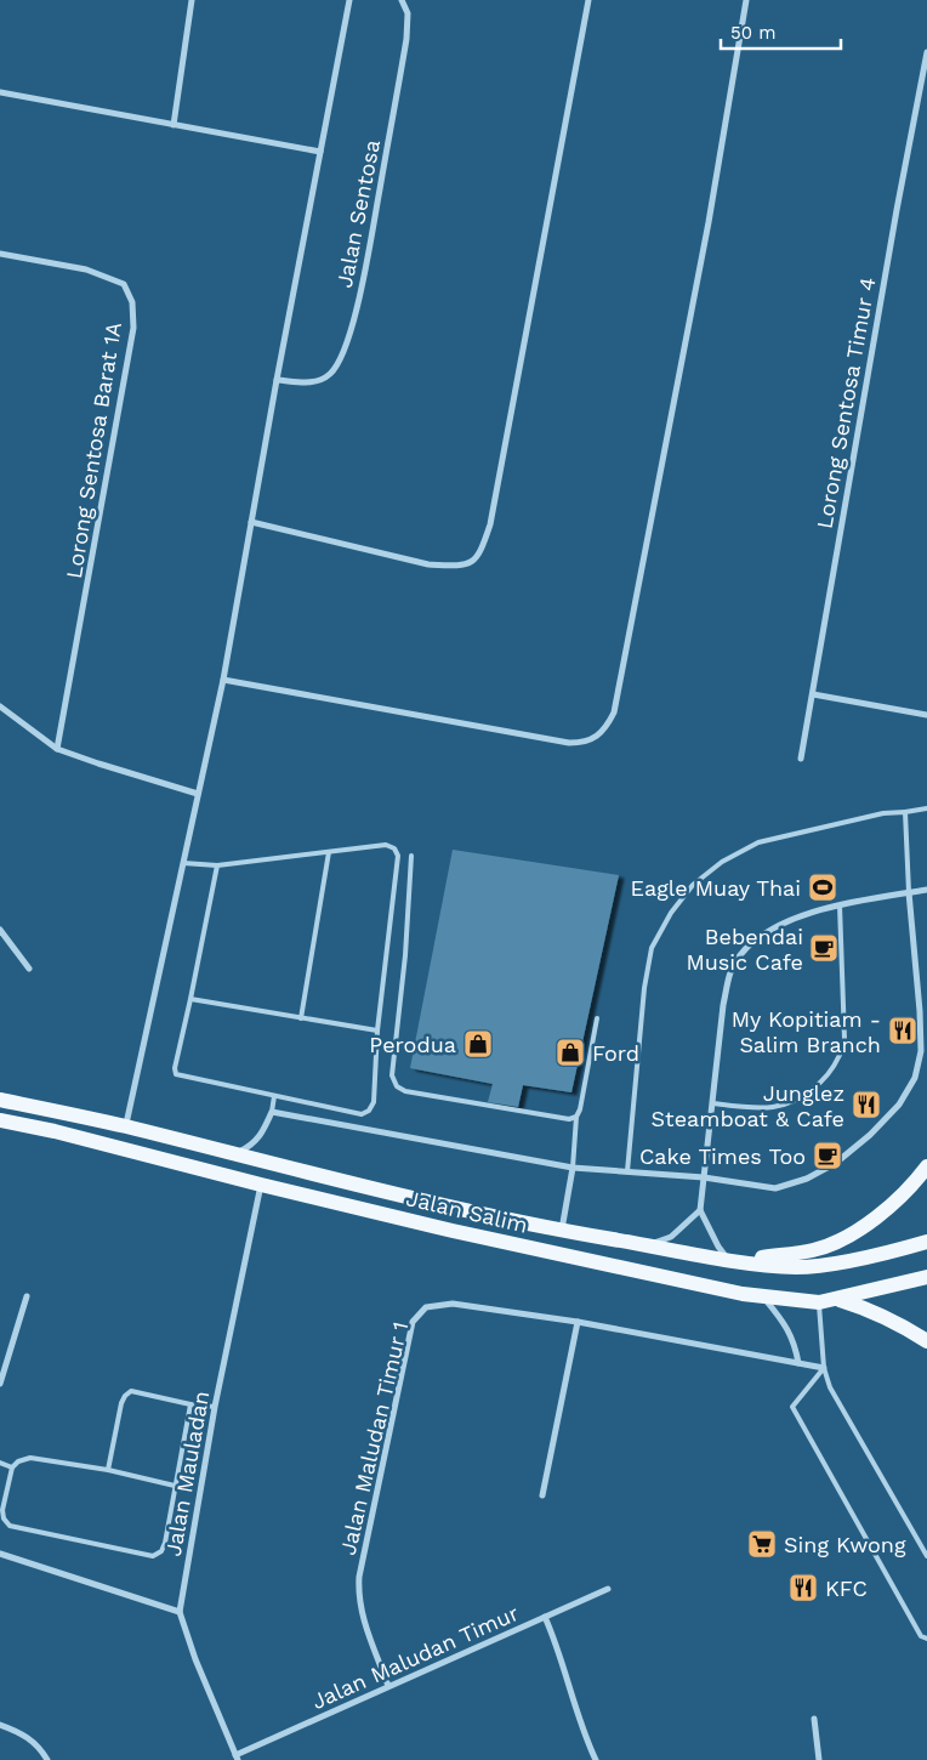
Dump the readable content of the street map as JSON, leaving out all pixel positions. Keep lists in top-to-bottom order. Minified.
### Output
{"streets":{"main road":["Jalan Salim"],"street":["Jalan Sentosa","Lorong Sentosa Timur 4","Lorong Sentosa Barat 1A","Jalan Maludan Timur 1","Jalan Mauladan","Jalan Maludan Timur"]},"crossings":[["Jalan Salim","Jalan Mauladan"],["Jalan Maludan Timur 1","Jalan Maludan Timur"],["Jalan Mauladan","Jalan Maludan Timur"]],"places":{"sports":["Eagle Muay Thai"],"cafe":["Bebendai Music Cafe","Cake Times Too"],"restaurant":["My Kopitiam - Salim Branch","Junglez Steamboat & Cafe","KFC"],"shop":["Perodua","Ford"],"supermarket":["Sing Kwong"]},"scale_bar":"50 m"}
